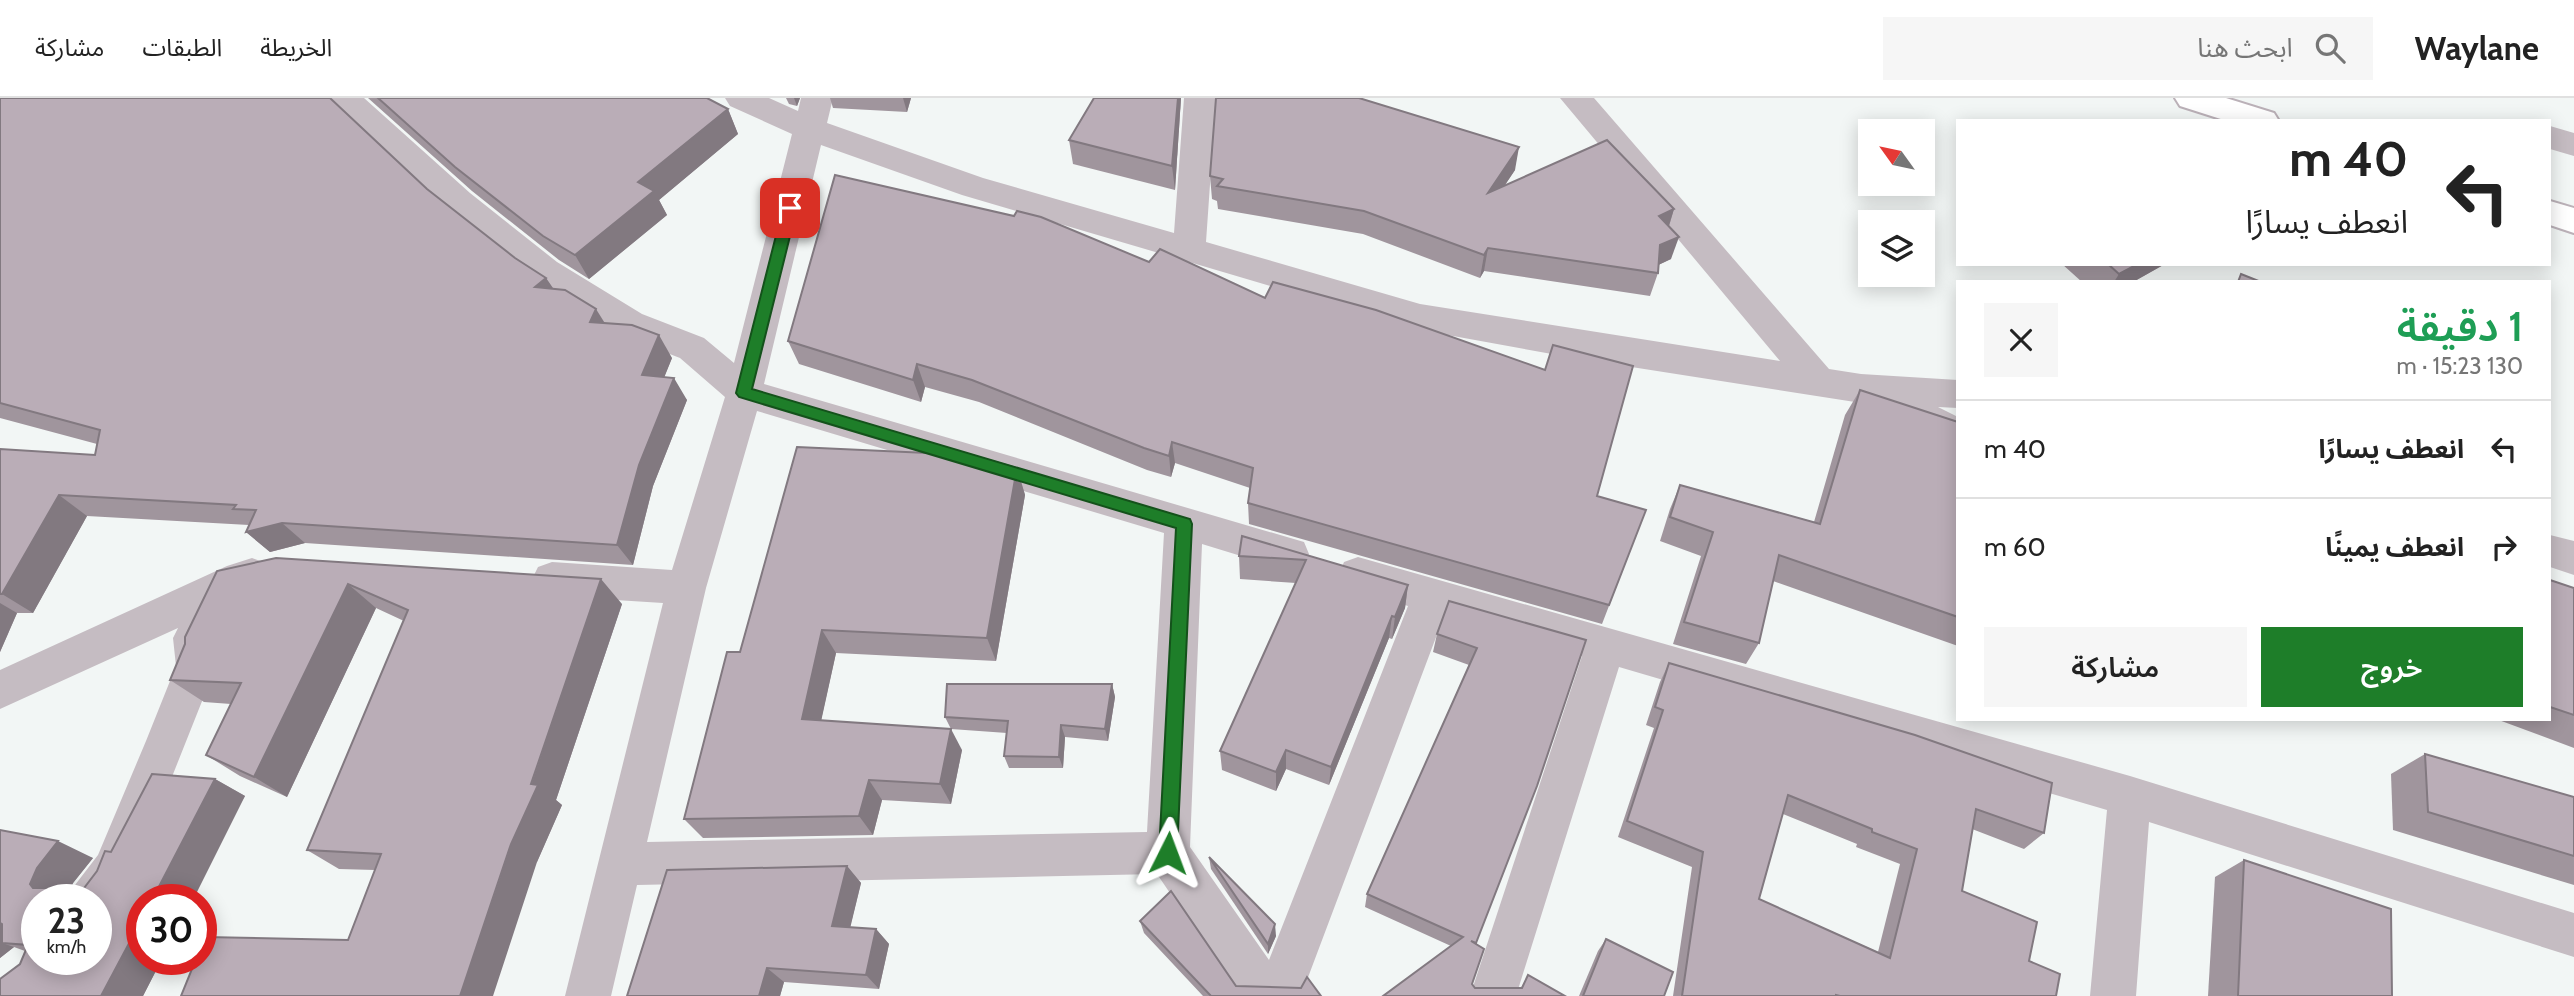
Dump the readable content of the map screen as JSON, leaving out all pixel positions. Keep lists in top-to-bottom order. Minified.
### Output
{"north":"top left","page":{"header":"Waylane","search":"ابحث هنا","nav":["الخريطة","الطبقات","مشاركة"],"turn":["40 m","انعطف يسارًا"],"heading":["1 دقيقة","130 m · 15:23"],"list":[{"name":"انعطف يسارًا","value":"40 m"},{"name":"انعطف يمينًا","value":"60 m"}],"buttons":["خروج","مشاركة"],"speed":"23 km/h","limit":"30"}}
